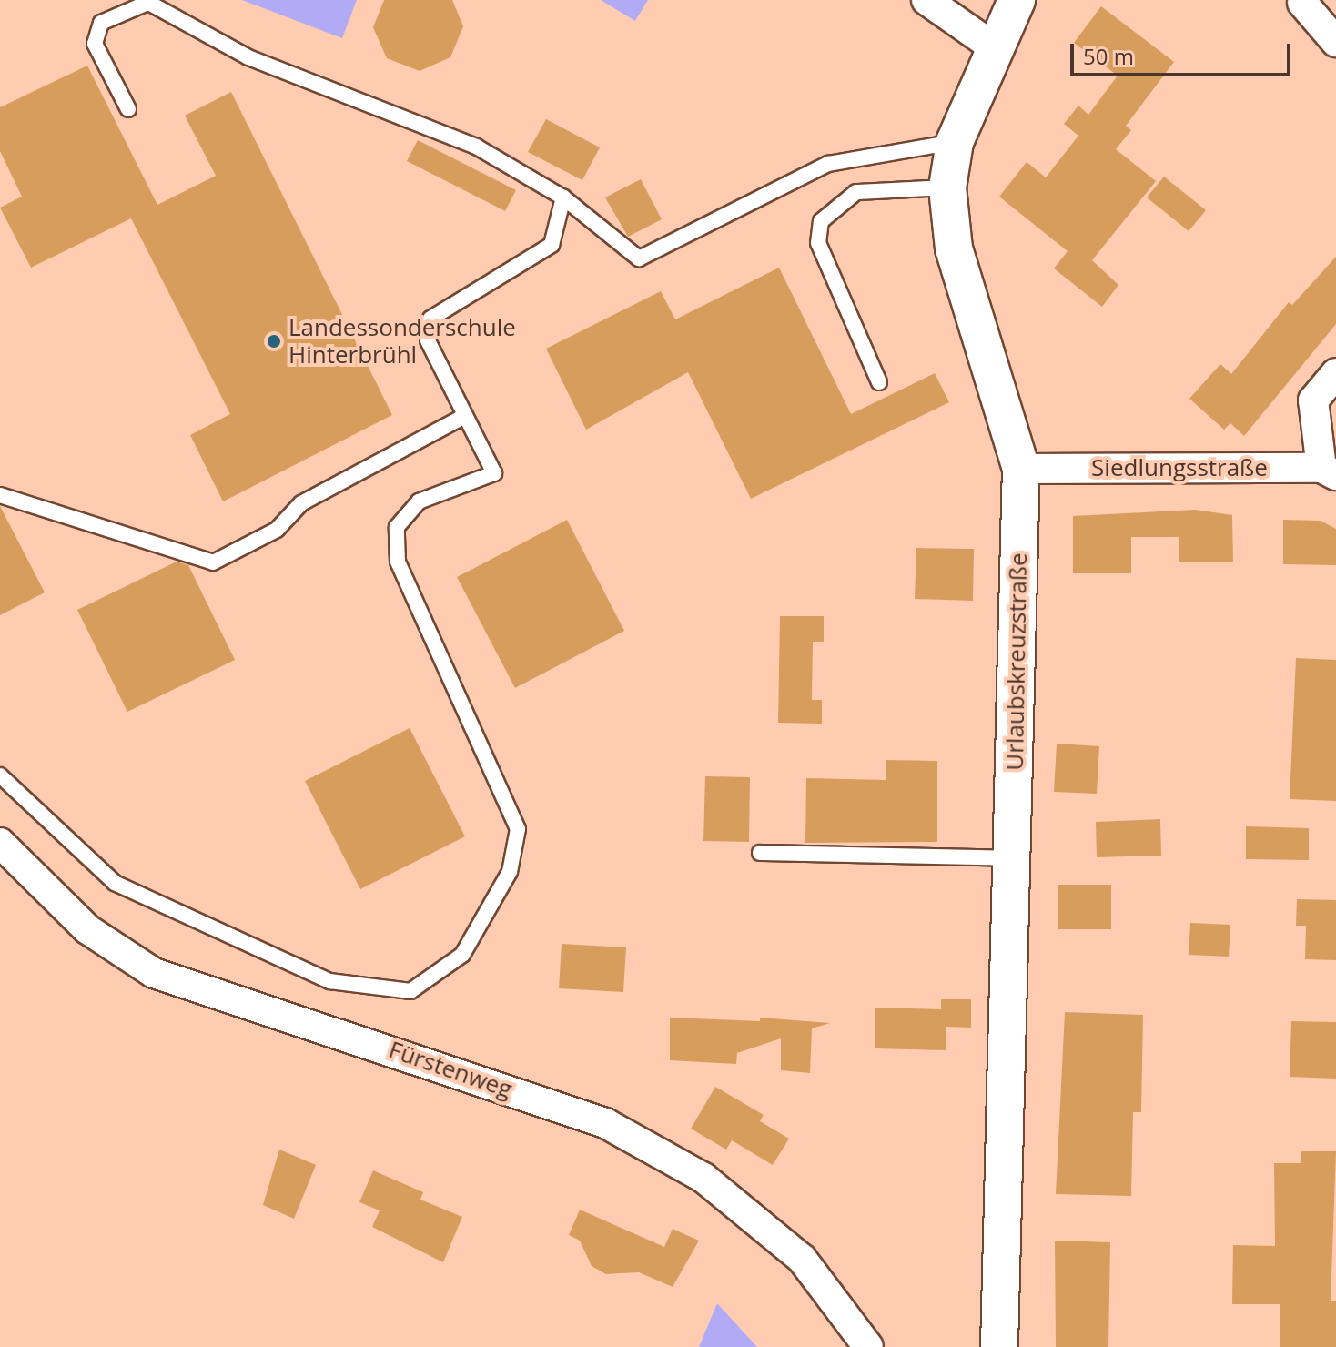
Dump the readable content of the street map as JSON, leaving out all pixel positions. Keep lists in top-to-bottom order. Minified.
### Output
{"streets":{"street":["Siedlungsstraße","Urlaubskreuzstraße","Fürstenweg"]},"crossings":[["Siedlungsstraße","Urlaubskreuzstraße"]],"places":["Landessonderschule Hinterbrühl"],"scale_bar":"50 m"}
